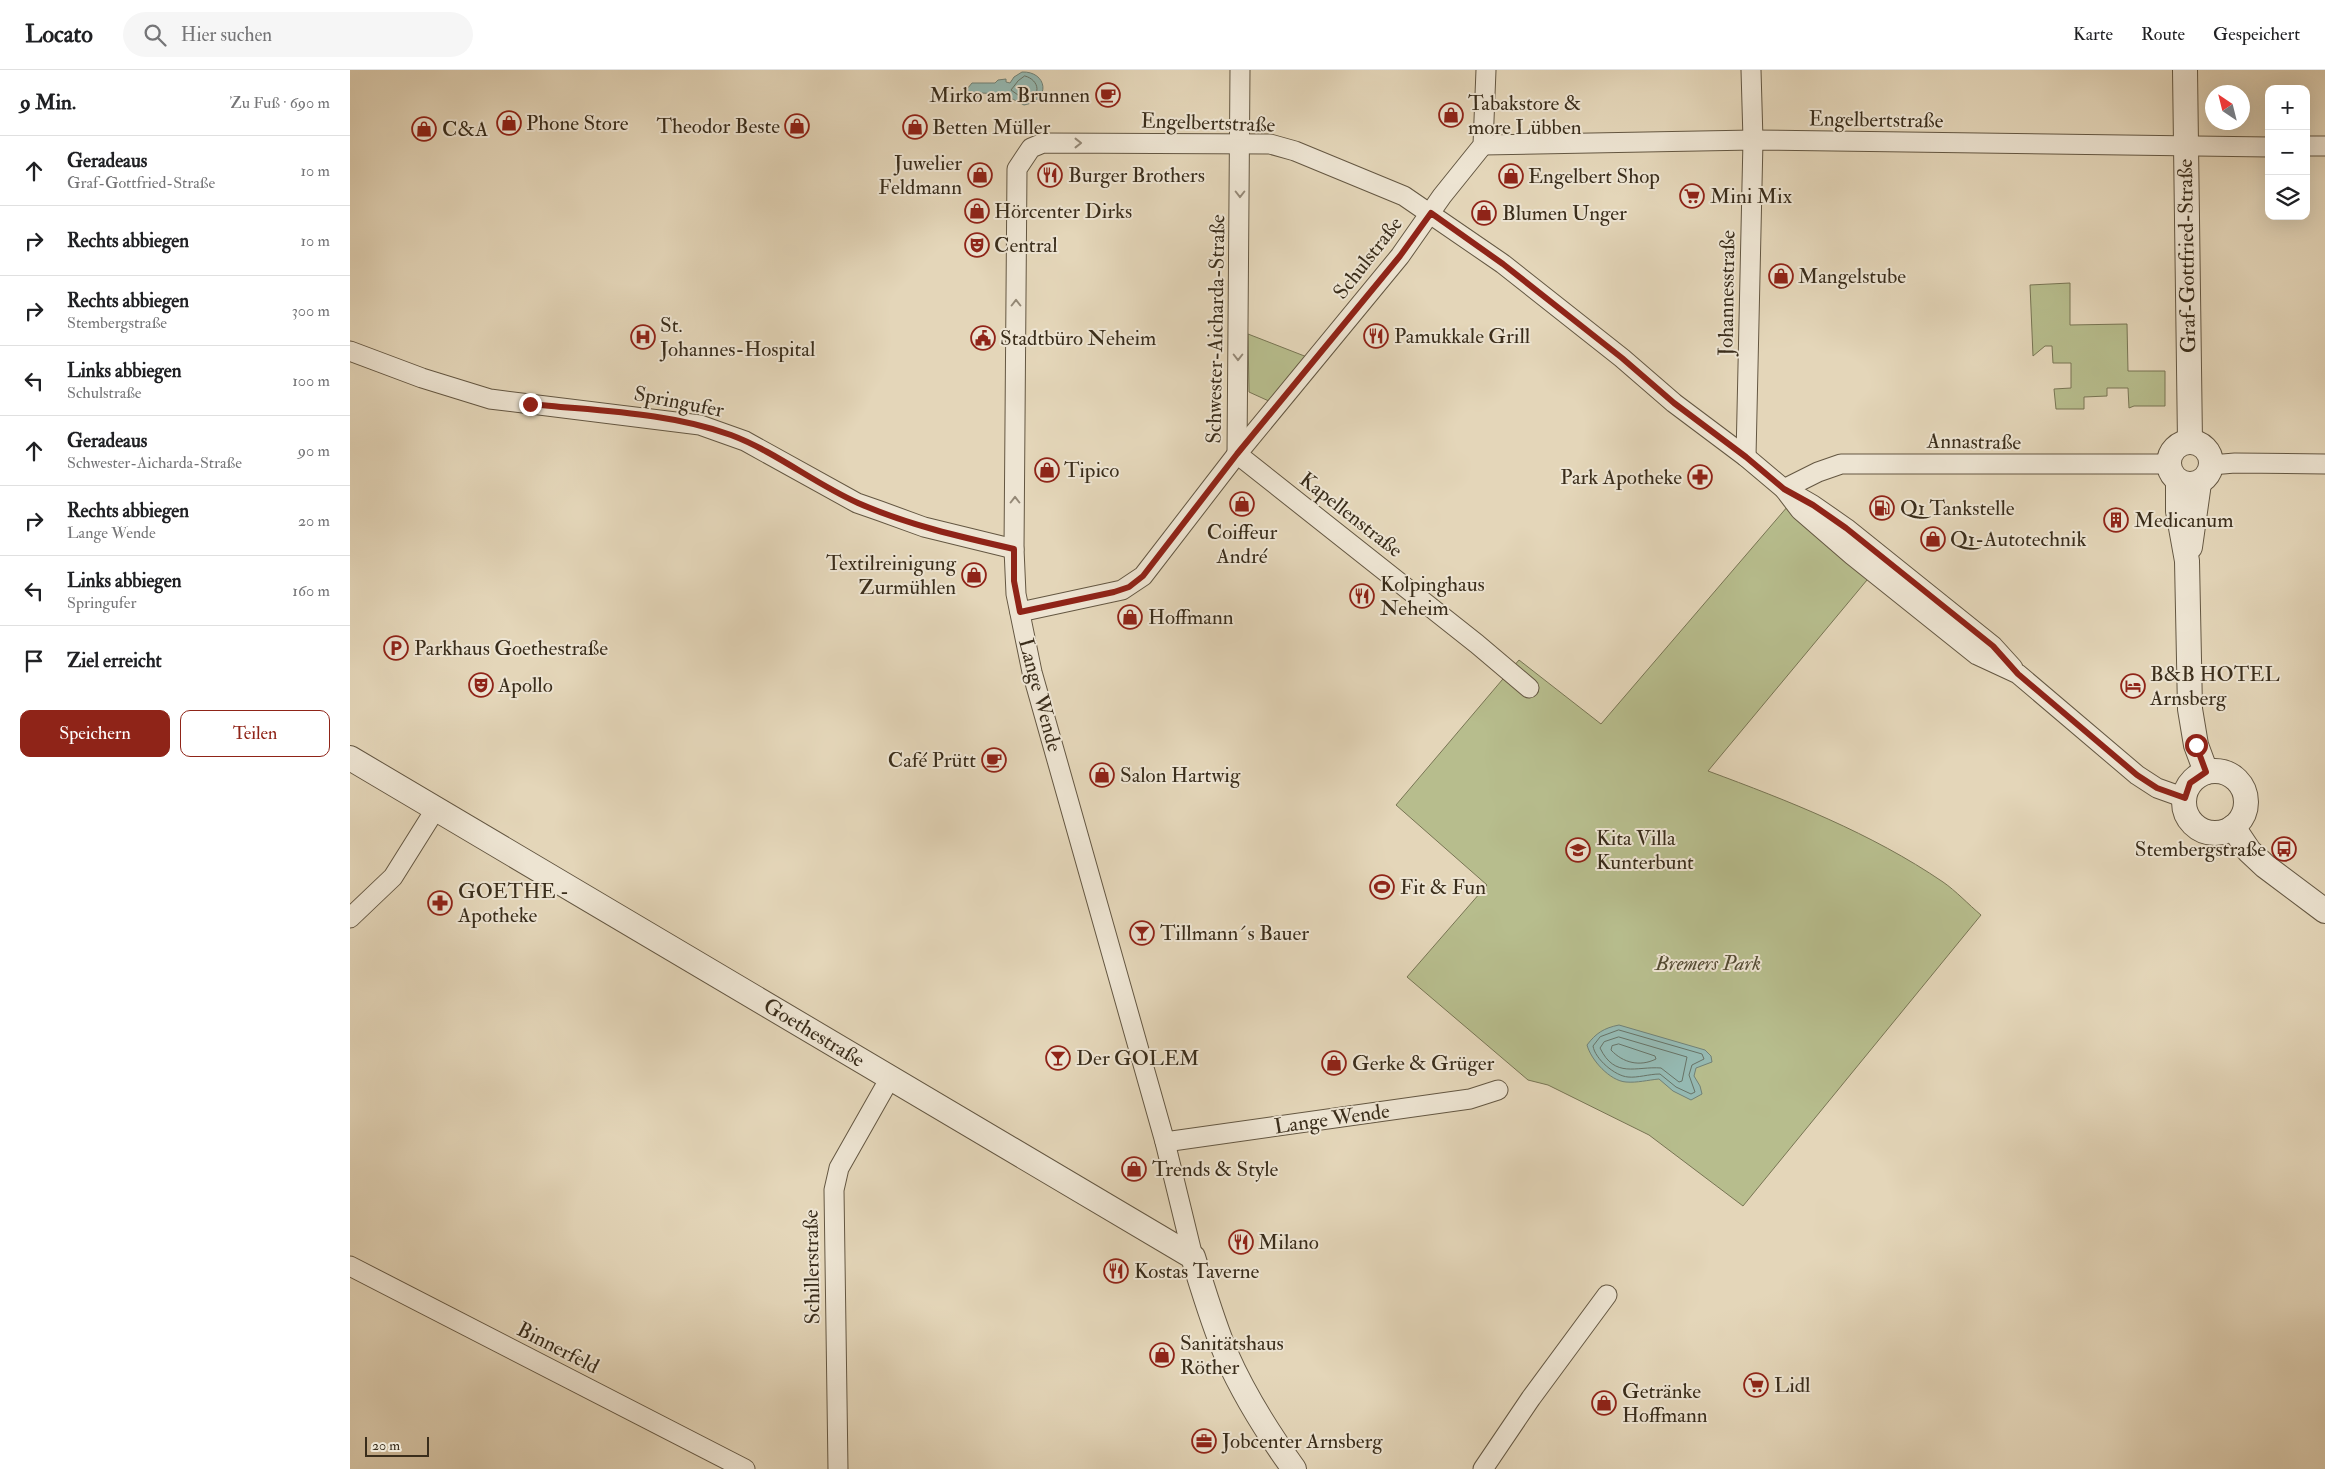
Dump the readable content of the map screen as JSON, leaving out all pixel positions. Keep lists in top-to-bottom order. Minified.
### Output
{"streets":{"street":["Engelbertstraße","Graf-Gottfried-Straße","Schulstraße","Johannesstraße","Schwester-Aicharda-Straße","Springufer","Annastraße","Kapellenstraße","Lange Wende","Goethestraße","Schillerstraße","Binnerfeld"]},"crossings":[["Engelbertstraße","Graf-Gottfried-Straße"],["Engelbertstraße","Schulstraße"],["Engelbertstraße","Johannesstraße"],["Engelbertstraße","Schwester-Aicharda-Straße"],["Engelbertstraße","Lange Wende"],["Schulstraße","Schwester-Aicharda-Straße"],["Schulstraße","Kapellenstraße"],["Schwester-Aicharda-Straße","Kapellenstraße"],["Schwester-Aicharda-Straße","Lange Wende"],["Springufer","Lange Wende"],["Lange Wende","Goethestraße"],["Goethestraße","Schillerstraße"]],"one_way":["Schwester-Aicharda-Straße"],"parks":["Bremers Park"],"places":{"cafe":["Mirko am Brunnen","Café Prütt"],"shop":["Tabakstore & more Lübben","Phone Store","Theodor Beste","Betten Müller","C&A","Juwelier Feldmann","Engelbert Shop","Hörcenter Dirks","Blumen Unger","Mangelstube","Tipico","Coiffeur André","Q1-Autotechnik","Textilreinigung Zurmühlen","Hoffmann","Salon Hartwig","Gerke & Grüger","Trends & Style","Sanitätshaus Röther","Getränke Hoffmann"],"restaurant":["Burger Brothers","Pamukkale Grill","Kolpinghaus Neheim","Milano","Kostas Taverne"],"supermarket":["Mini Mix","Lidl"],"theatre":["Central","Apollo"],"hospital":["St. Johannes-Hospital"],"public building":["Stadtbüro Neheim"],"pharmacy":["Park Apotheke","GOETHE - Apotheke"],"fuel station":["Q1 Tankstelle"],"building":["Medicanum"],"parking":["Parkhaus Goethestraße"],"hotel":["B&B HOTEL Arnsberg"],"bus stop":["Stembergstraße"],"school or university":["Kita Villa Kunterbunt"],"sports":["Fit & Fun"],"bar":["Tillmann´s Bauer","Der GOLEM"],"office":["Jobcenter Arnsberg"]},"scale_bar":"20 m","north":"top left","page":{"header":"Locato","search":"Hier suchen","nav":["Karte","Route","Gespeichert"],"heading":["9 Min.","Zu Fuß · 690 m"],"map_buttons":["+","−"],"list":[["Geradeaus","Graf-Gottfried-Straße","10 m"],["Rechts abbiegen","10 m"],["Rechts abbiegen","Stembergstraße","300 m"],["Links abbiegen","Schulstraße","100 m"],["Geradeaus","Schwester-Aicharda-Straße","90 m"],["Rechts abbiegen","Lange Wende","20 m"],["Links abbiegen","Springufer","160 m"],"Ziel erreicht"],"buttons":["Speichern","Teilen"],"scale":"20 m"}}
